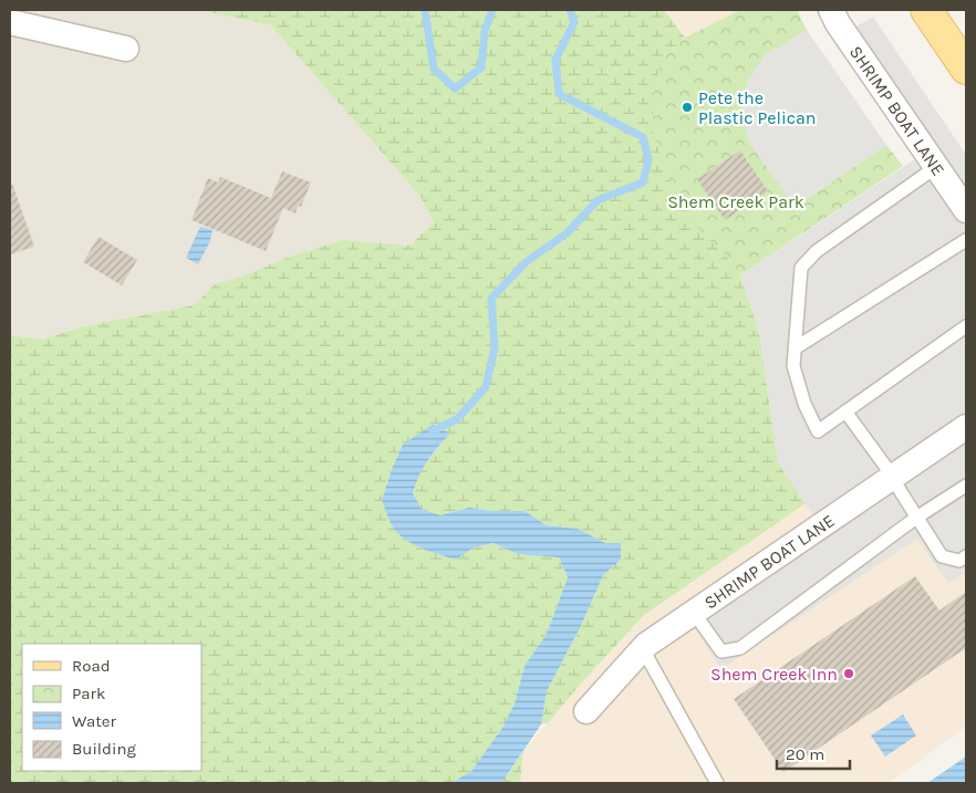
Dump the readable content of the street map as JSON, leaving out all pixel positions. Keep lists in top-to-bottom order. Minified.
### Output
{"streets":{"street":["SHRIMP BOAT LANE"]},"parks":["Shem Creek Park"],"places":["Pete the Plastic Pelican","Shem Creek Inn"],"legend":["Road","Park","Water","Building"],"scale_bar":"20 m"}
